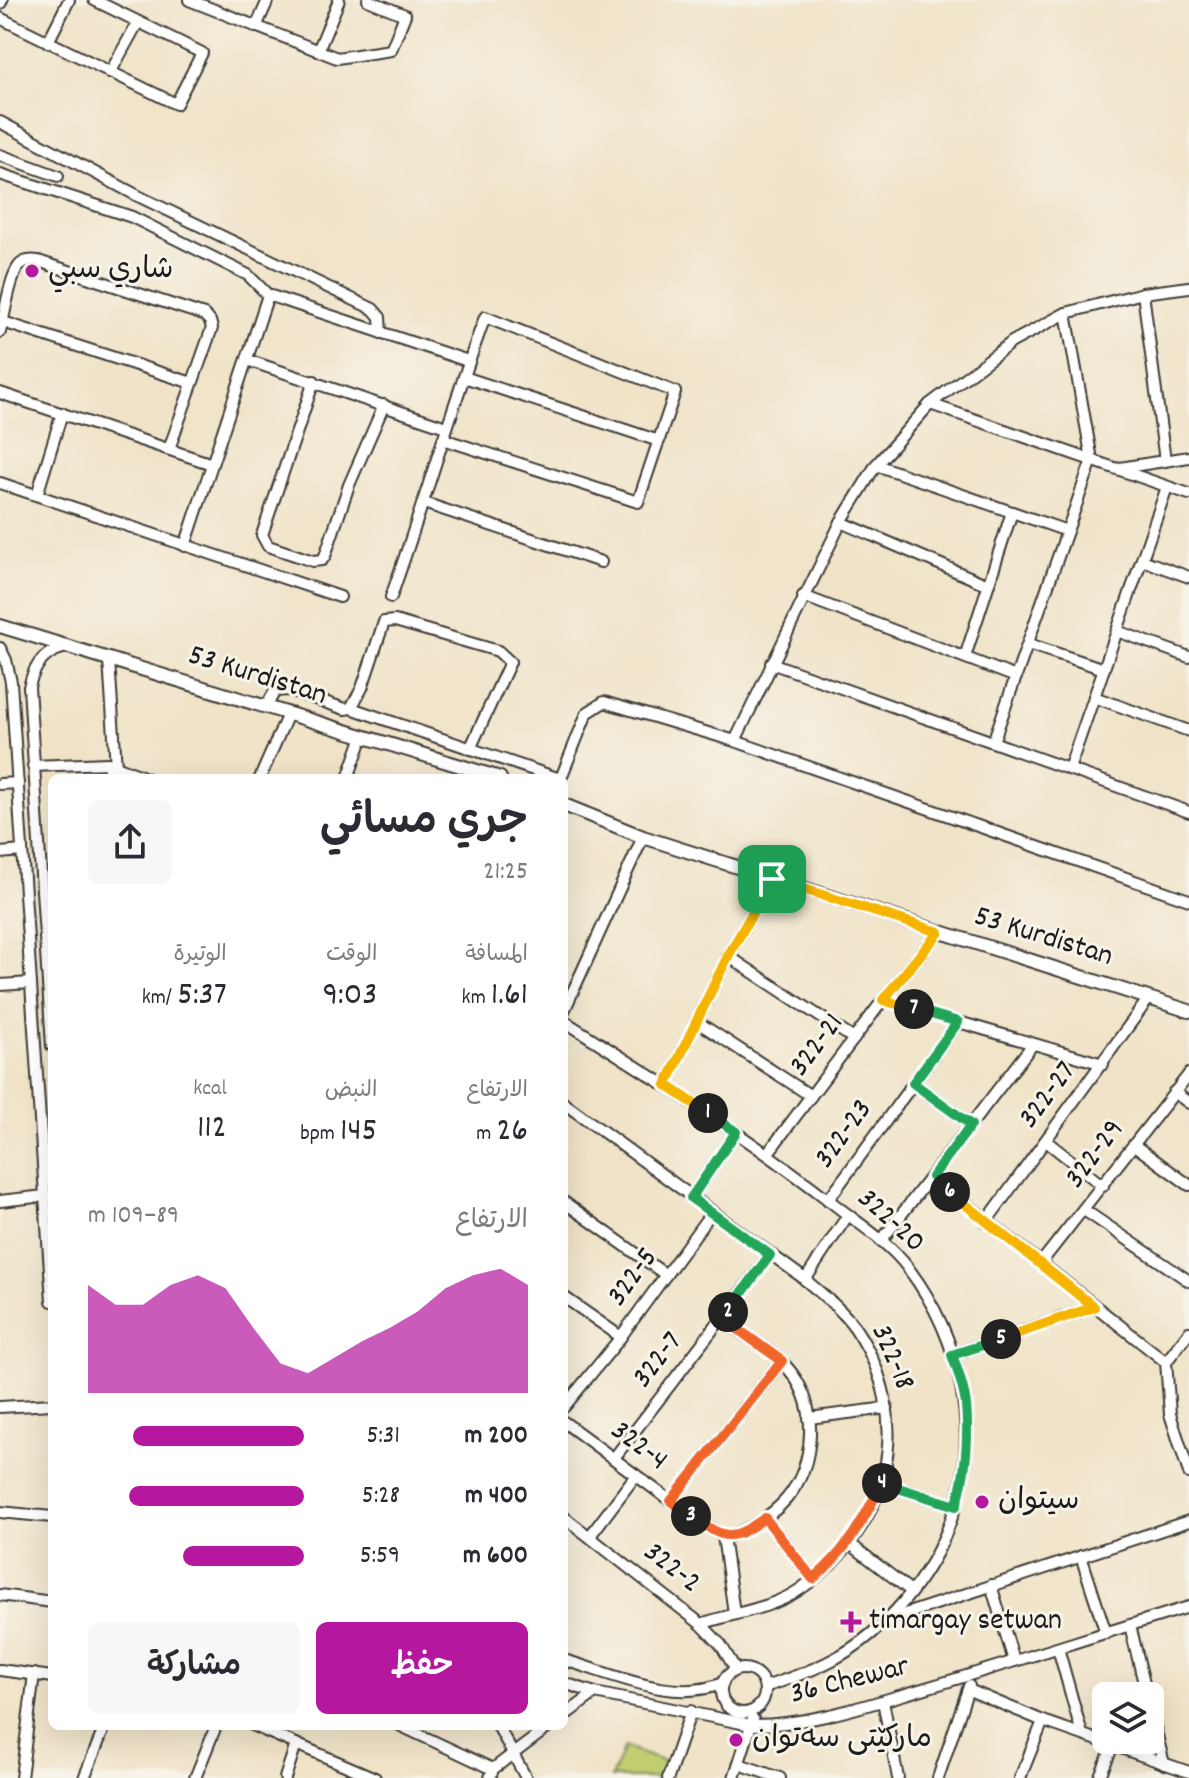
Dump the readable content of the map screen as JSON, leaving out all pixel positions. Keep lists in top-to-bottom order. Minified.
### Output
{"streets":{"main road":["53 Kurdistan"],"street":["322-21","322-27","322-23","322-29","322-20","322-5","322-18","322-7","322-4","322-2","36 Chewar"]},"crossings":[["53 Kurdistan","322-21"],["53 Kurdistan","322-27"],["322-21","322-20"],["322-23","322-20"],["322-20","322-2"],["322-5","322-18"],["322-18","322-7"],["322-18","322-2"],["322-7","322-4"]],"places":{"other":["شاري سبي","سيتوان","مارکێتی سەتوان"],"health":["timargay setwan"]},"page":{"heading":["جري مسائي","21:25"],"stats":[["المسافة","1.61 km"],["الوقت","9:03"],["الوتيرة","5:37 /km"],["الارتفاع","26 m"],["النبض","145 bpm"],["kcal","112"]],"pins":["7","1","6","2","5","4","3"],"chart":["الارتفاع","89–109 m"],"list":[{"name":"200 m","note":"5:31"},{"name":"400 m","note":"5:28"},{"name":"600 m","note":"5:59"}],"buttons":["حفظ","مشاركة"]}}
